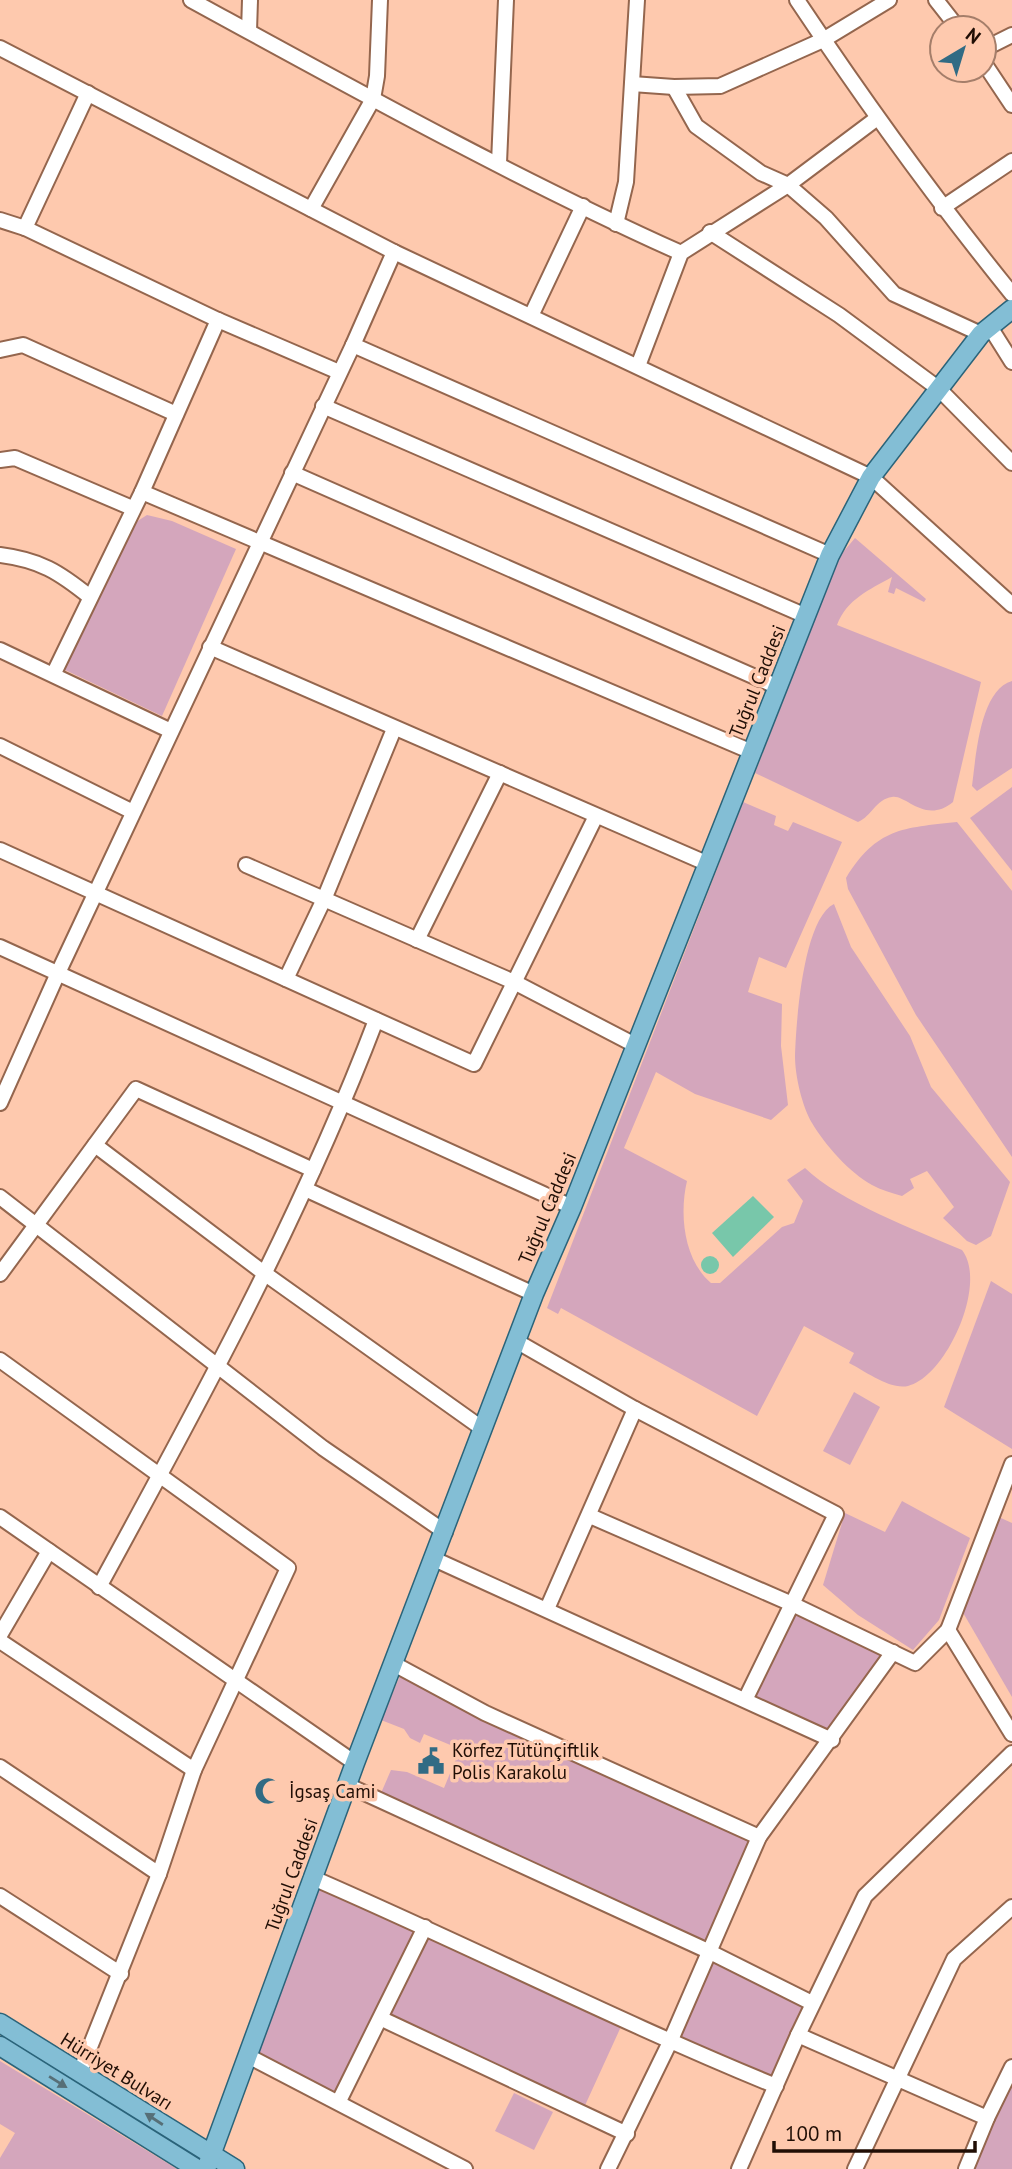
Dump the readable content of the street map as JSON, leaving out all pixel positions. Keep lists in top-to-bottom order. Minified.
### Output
{"streets":{"main road":["Tuğrul Caddesi","Hürriyet Bulvarı"]},"crossings":[["Tuğrul Caddesi","Hürriyet Bulvarı"]],"places":{"public building":["Körfez Tütünçiftlik Polis Karakolu"],"mosque":["İgsaş Cami"]},"scale_bar":"100 m","north":"top right"}
